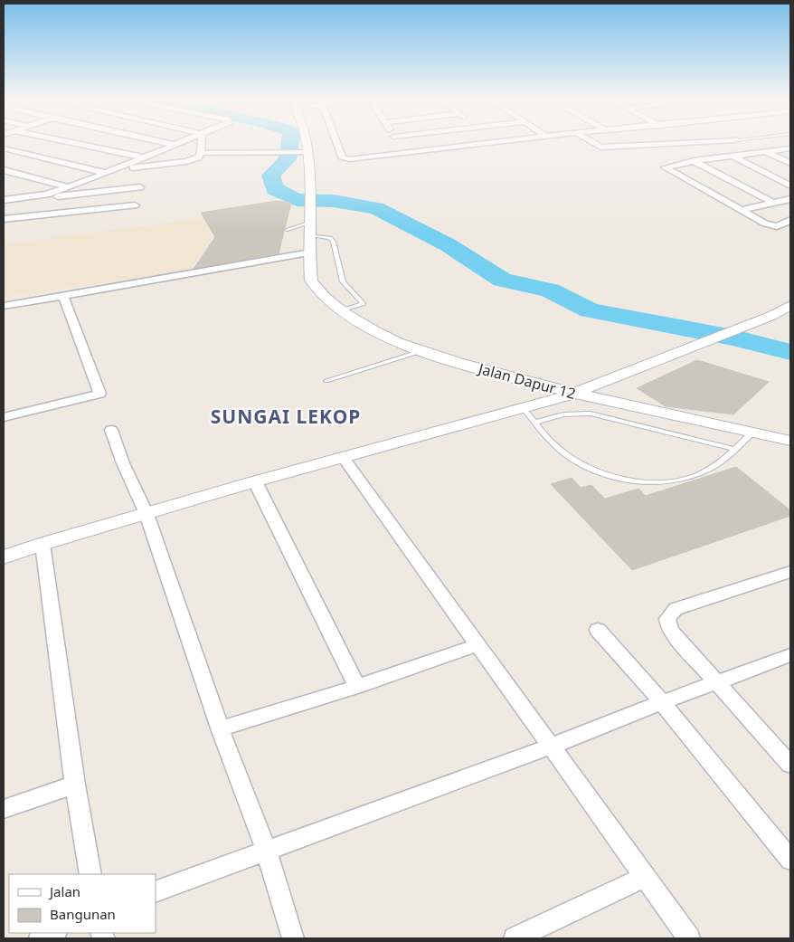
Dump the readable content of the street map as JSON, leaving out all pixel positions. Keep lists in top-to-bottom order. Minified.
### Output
{"streets":{"street":["Jalan Dapur 12"]},"districts":["SUNGAI LEKOP"],"legend":["Jalan","Bangunan"]}
